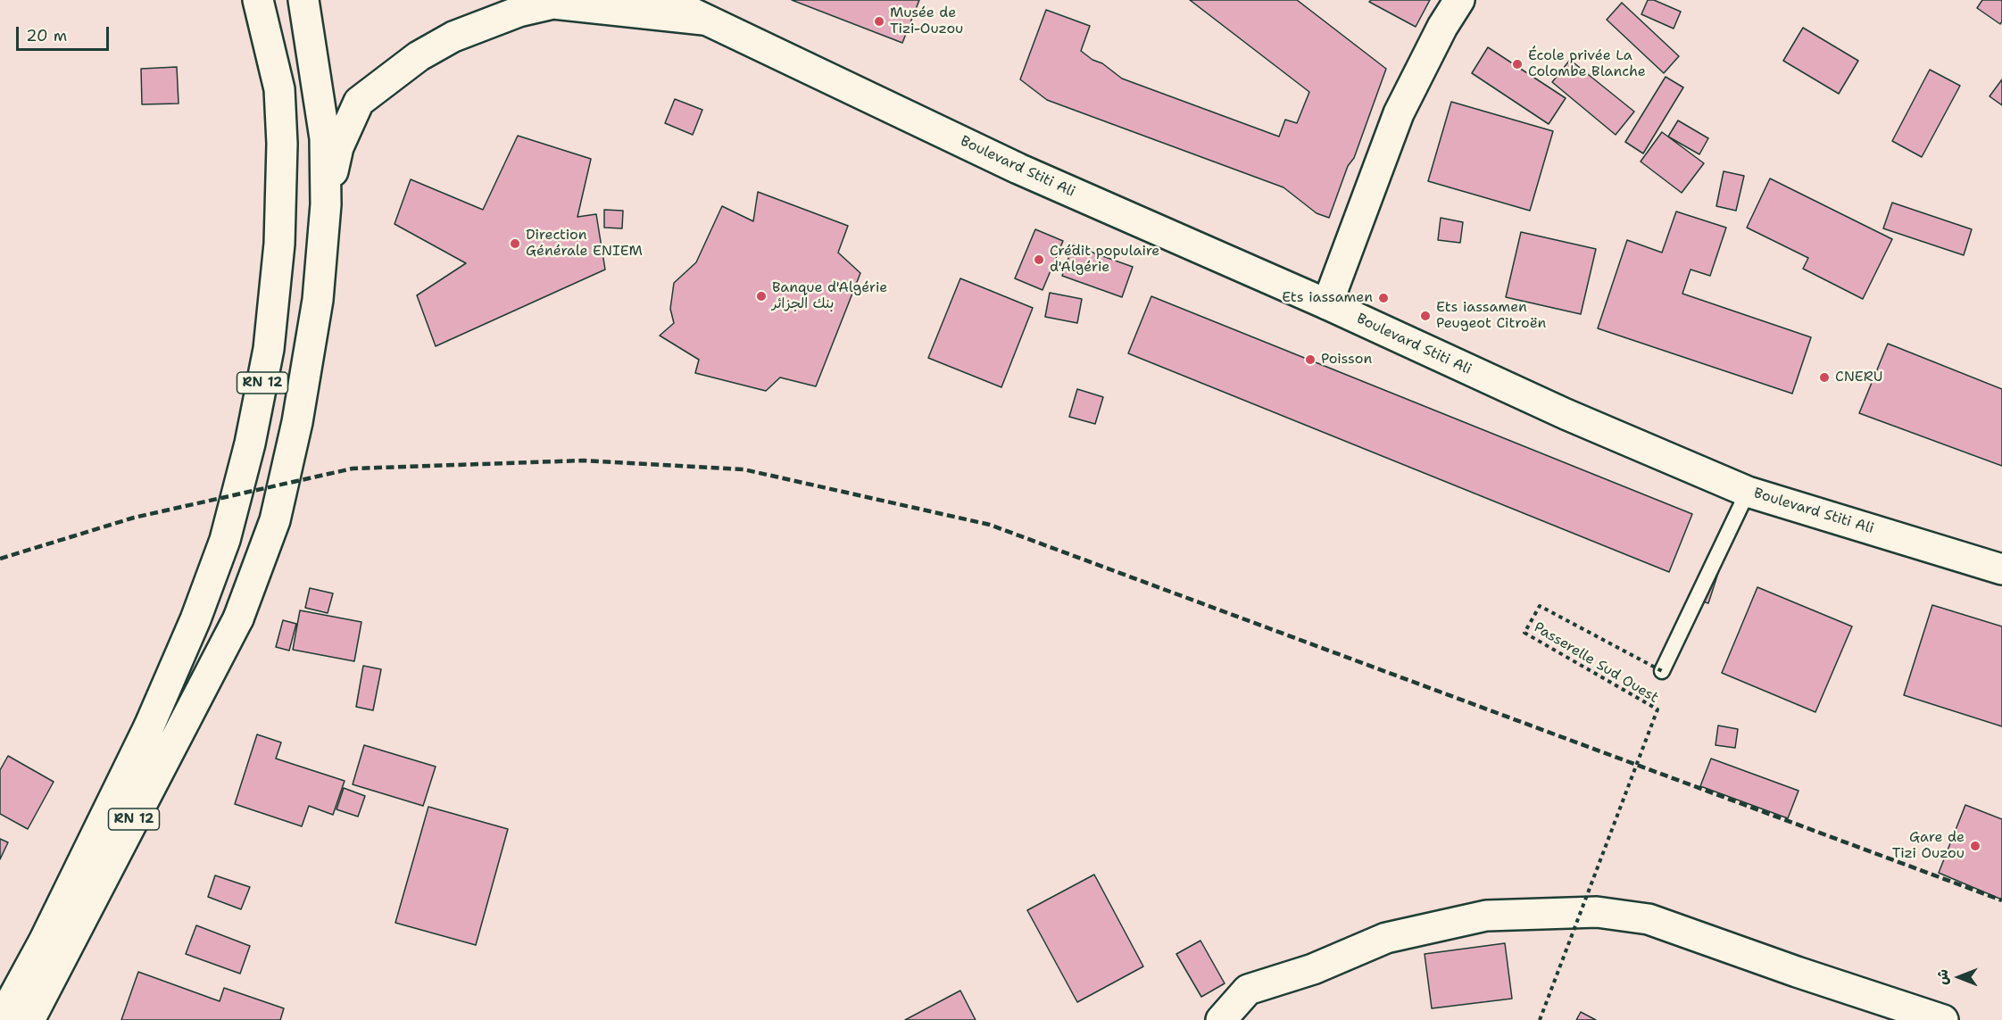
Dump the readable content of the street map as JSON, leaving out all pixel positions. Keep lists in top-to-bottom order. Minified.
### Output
{"streets":{"main road":["Boulevard Stiti Ali","RN 12"],"path":["Passerelle Sud Ouest"]},"places":["Musée de Tizi-Ouzou","École privée La Colombe Blanche","Direction Générale ENIEM","Crédit populaire d'Algérie","Banque d'Algérie بنك الجزائر","Ets iassamen","Ets iassamen Peugeot Citroën","Poisson","CNERU","Gare de Tizi Ouzou"],"scale_bar":"20 m","north":"left"}
